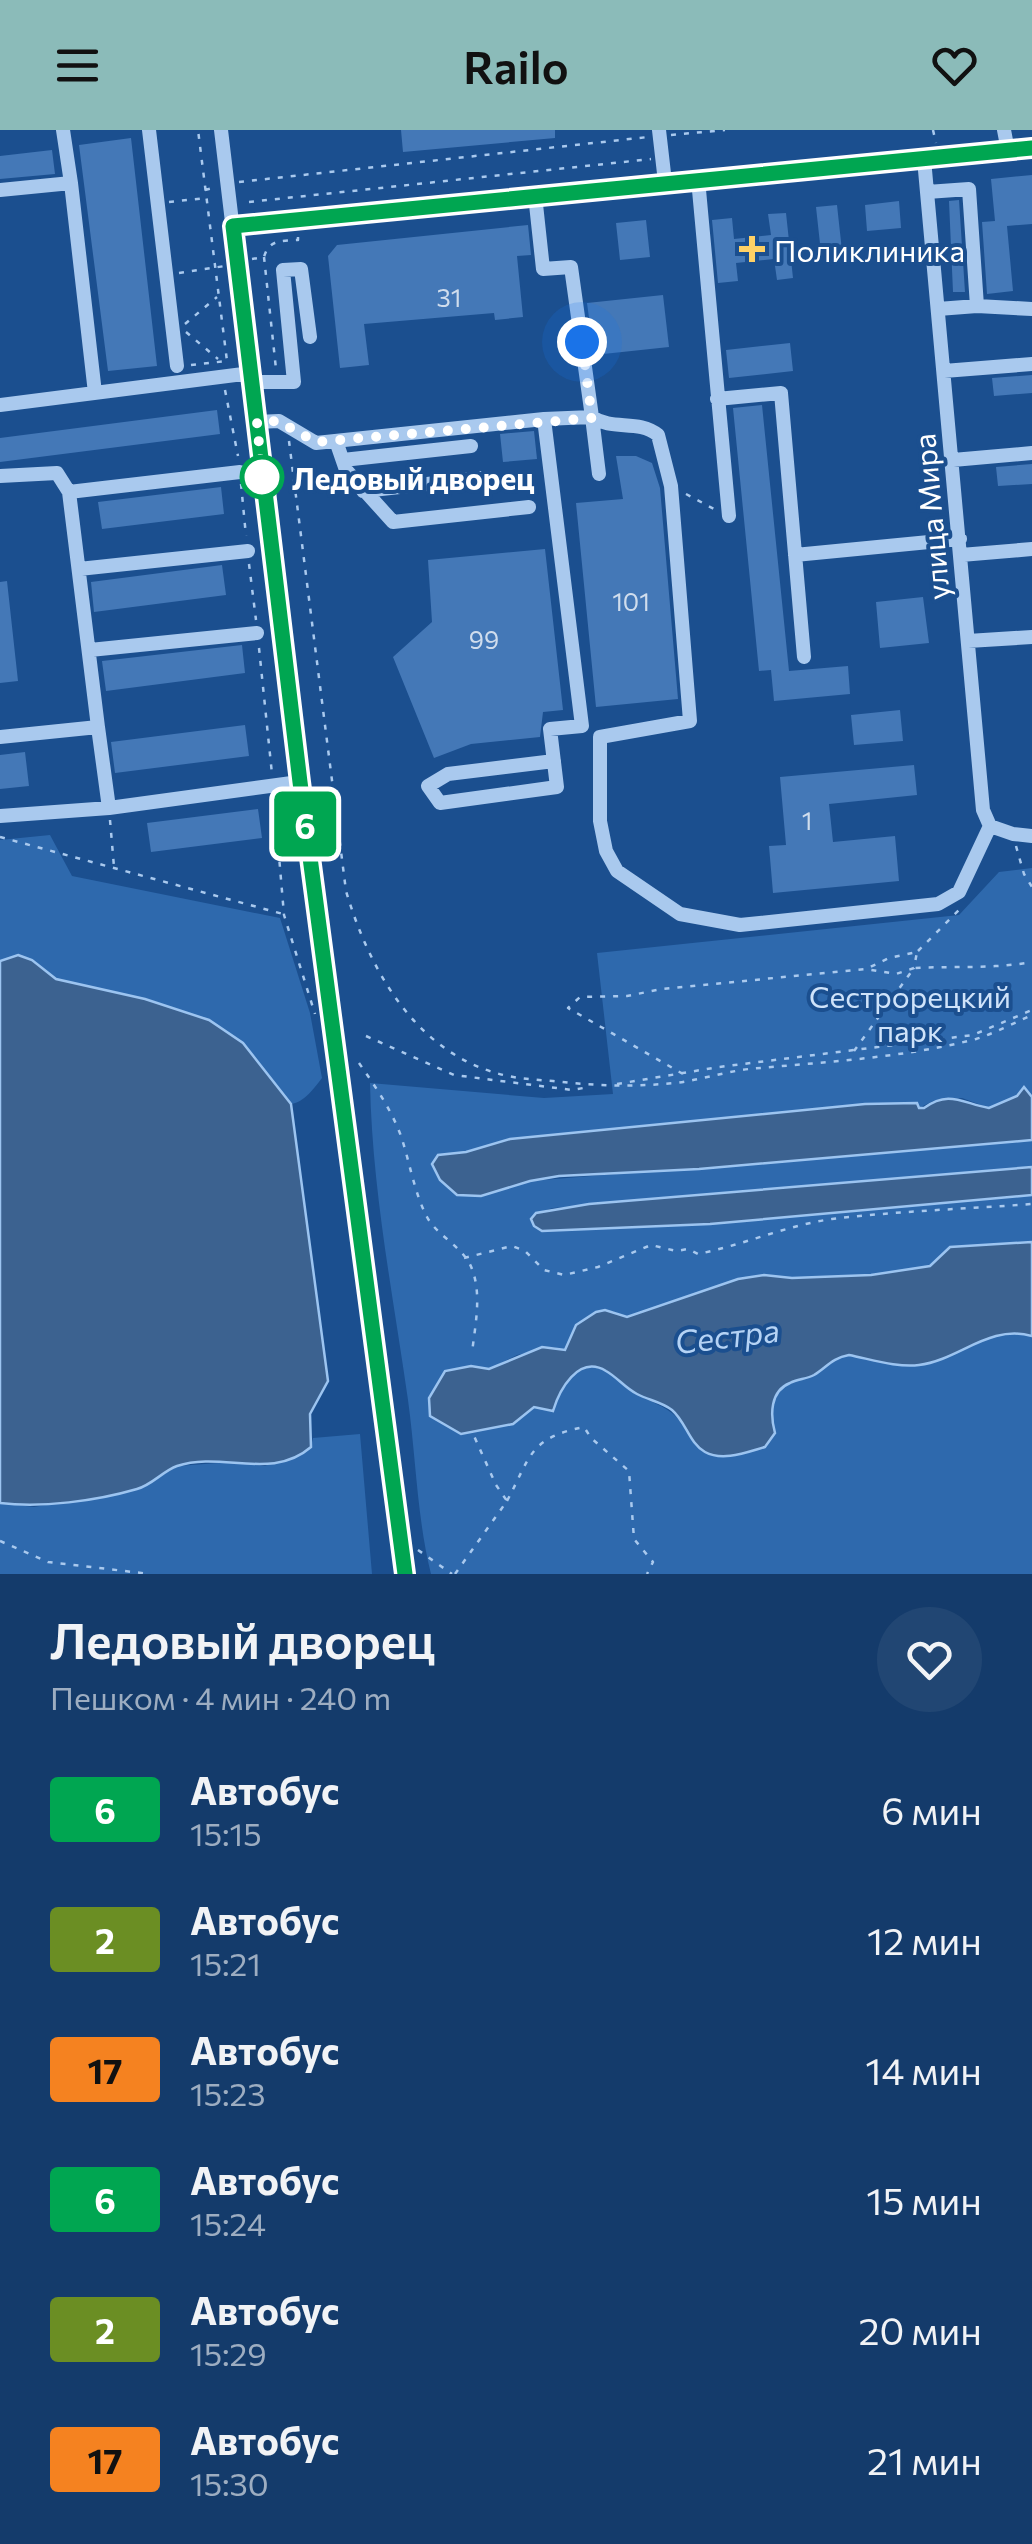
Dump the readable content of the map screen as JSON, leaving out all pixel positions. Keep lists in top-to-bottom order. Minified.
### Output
{"streets":{"street":["улица Мира"]},"water":["Сестра"],"parks":["Сестрорецкий парк"],"places":{"health":["Поликлиника"],"other":["Ледовый дворец"]},"lines":["bus line 6"],"house_numbers":["31","101","99","1"],"page":{"header":"Railo","on_map":"6","heading":["Ледовый дворец","Пешком · 4 мин · 240 m"],"list":[{"mark":"6","name":"Автобус","note":"15:15","value":"6 мин"},{"mark":"2","name":"Автобус","note":"15:21","value":"12 мин"},{"mark":"17","name":"Автобус","note":"15:23","value":"14 мин"},{"mark":"6","name":"Автобус","note":"15:24","value":"15 мин"},{"mark":"2","name":"Автобус","note":"15:29","value":"20 мин"},{"mark":"17","name":"Автобус","note":"15:30","value":"21 мин"}]}}
